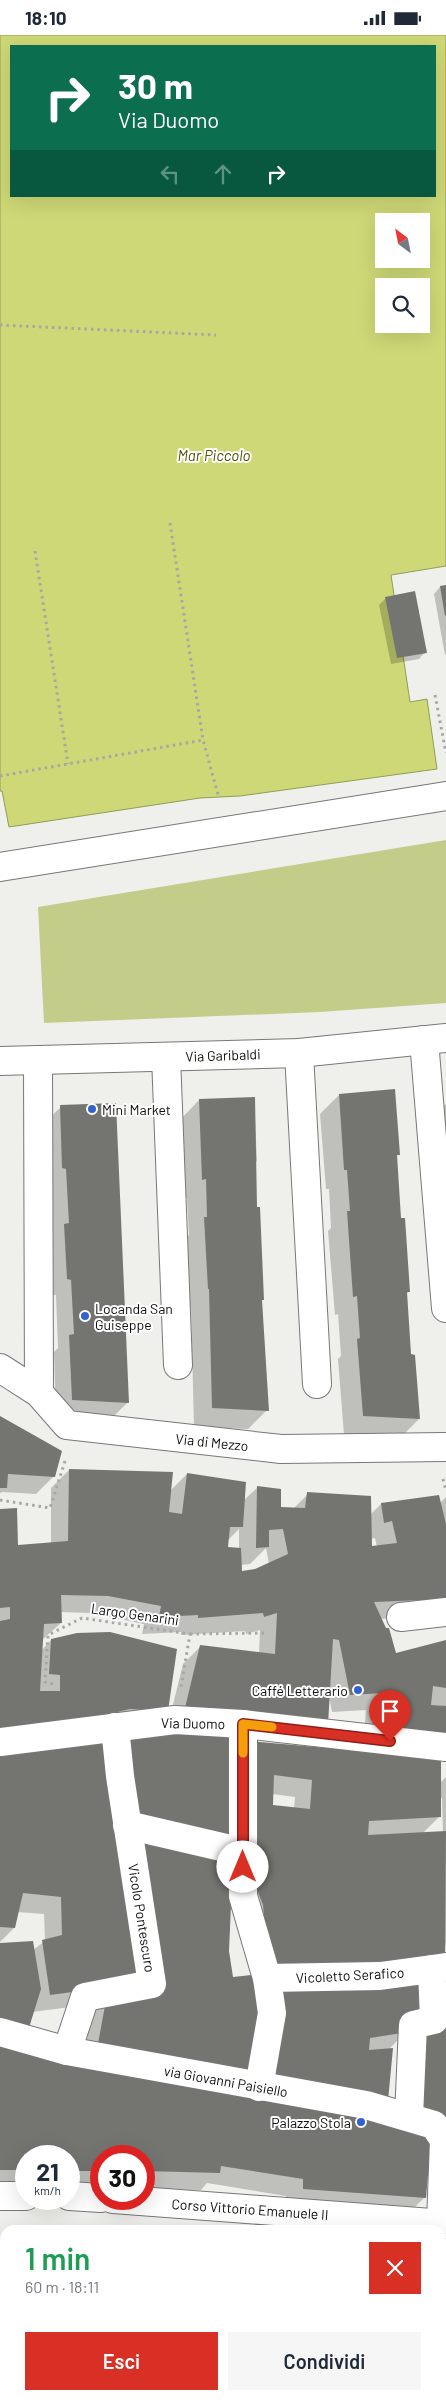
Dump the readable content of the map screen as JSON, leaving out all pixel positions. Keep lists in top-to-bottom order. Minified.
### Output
{"streets":{"street":["Via Garibaldi","Via di Mezzo","Via Duomo","Vicolo Pontescuro","Vicoletto Serafico","via Giovanni Paisiello","Corso Vittorio Emanuele II"],"path":["Largo Genarini"]},"crossings":[["Largo Genarini","Via Duomo"],["Via Duomo","Vicolo Pontescuro"],["Vicolo Pontescuro","via Giovanni Paisiello"],["via Giovanni Paisiello","Corso Vittorio Emanuele II"]],"water":["Mar Piccolo"],"places":["Mini Market","Locanda San Guiseppe","Caffé Letterario","Palazzo Stola"],"north":"top left","page":{"status":"18:10","turn":["30 m","Via Duomo"],"speed":"21 km/h","limit":"30","heading":["1 min","60 m · 18:11"],"buttons":["Esci","Condividi"]}}
